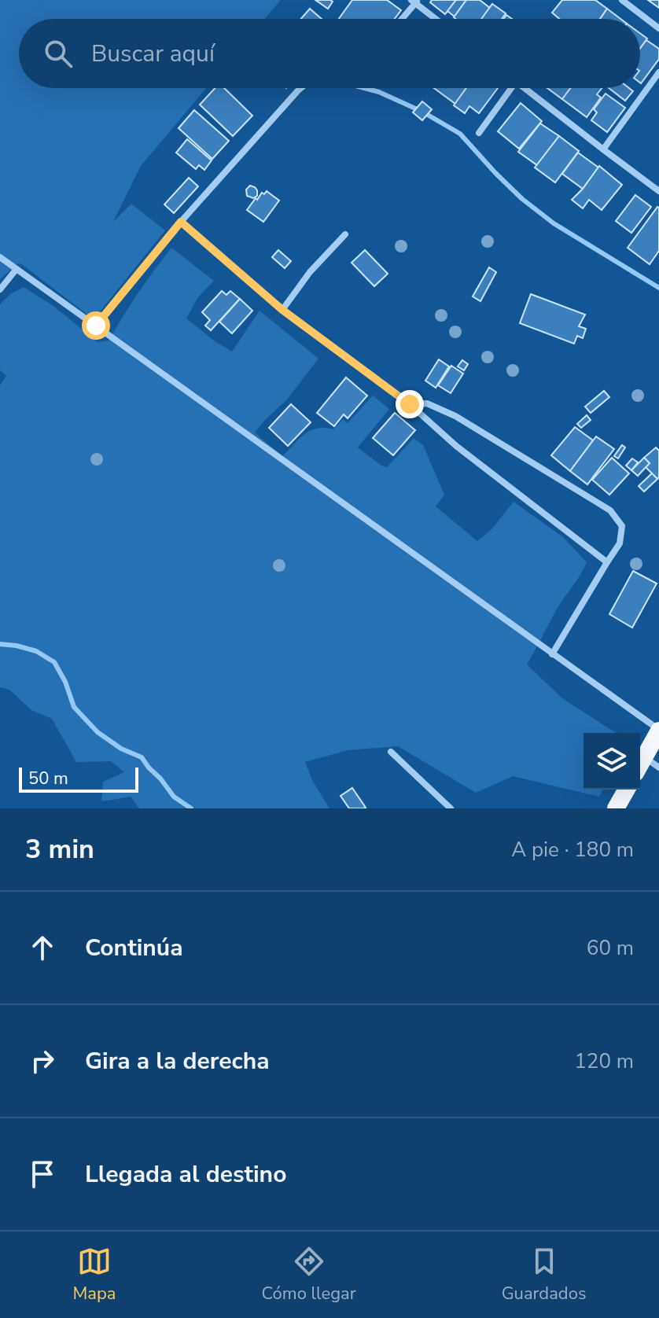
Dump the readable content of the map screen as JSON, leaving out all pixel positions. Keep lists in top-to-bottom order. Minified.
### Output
{"scale_bar":"50 m","page":{"search":"Buscar aquí","scale":"50 m","heading":["3 min","A pie · 180 m"],"list":[["Continúa","60 m"],["Gira a la derecha","120 m"],"Llegada al destino"],"nav":["Mapa","Cómo llegar","Guardados"]}}
